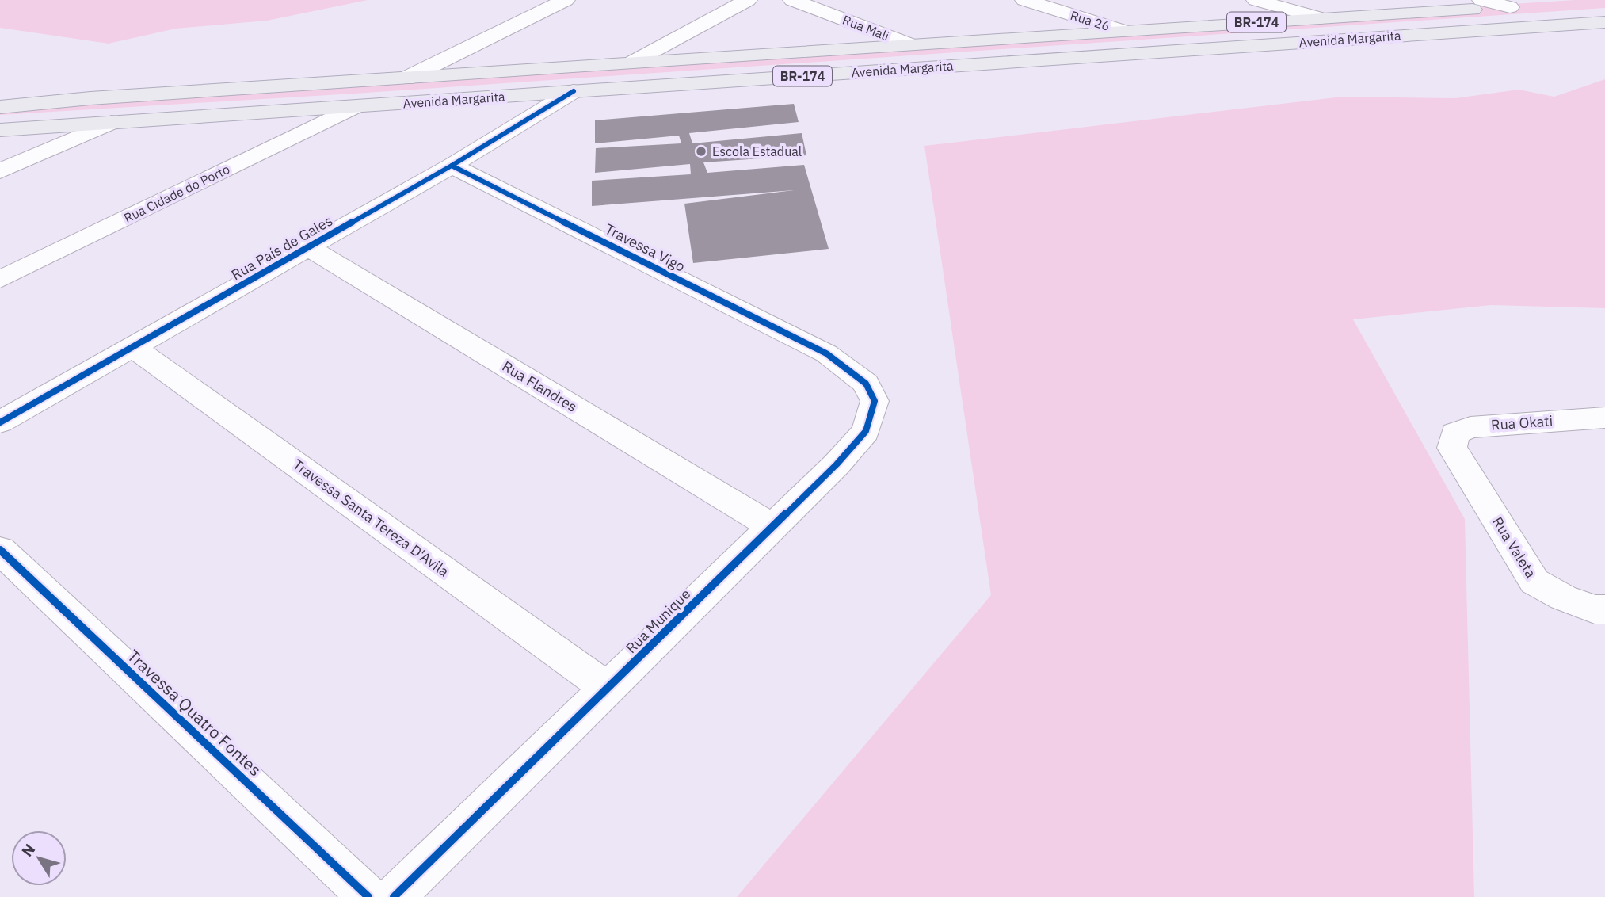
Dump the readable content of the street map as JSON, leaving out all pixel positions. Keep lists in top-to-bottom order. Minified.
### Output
{"streets":{"main road":["BR-174","Avenida Margarita"],"street":["Rua 26","Rua Mali","Rua Cidade do Porto","Rua País de Gales","Travessa Vigo","Rua Flandres","Rua Okati","Travessa Santa Tereza D'Avila","Rua Valeta","Rua Munique","Travessa Quatro Fontes"]},"crossings":[["Rua 26","Avenida Margarita"],["Rua Mali","Avenida Margarita"],["Avenida Margarita","Rua Cidade do Porto"],["Avenida Margarita","Rua País de Gales"],["Rua País de Gales","Travessa Vigo"],["Rua País de Gales","Rua Flandres"],["Rua País de Gales","Travessa Santa Tereza D'Avila"],["Travessa Vigo","Rua Munique"],["Rua Flandres","Rua Munique"],["Rua Okati","Rua Valeta"],["Travessa Santa Tereza D'Avila","Rua Munique"]],"places":["Escola Estadual"],"north":"top left"}
